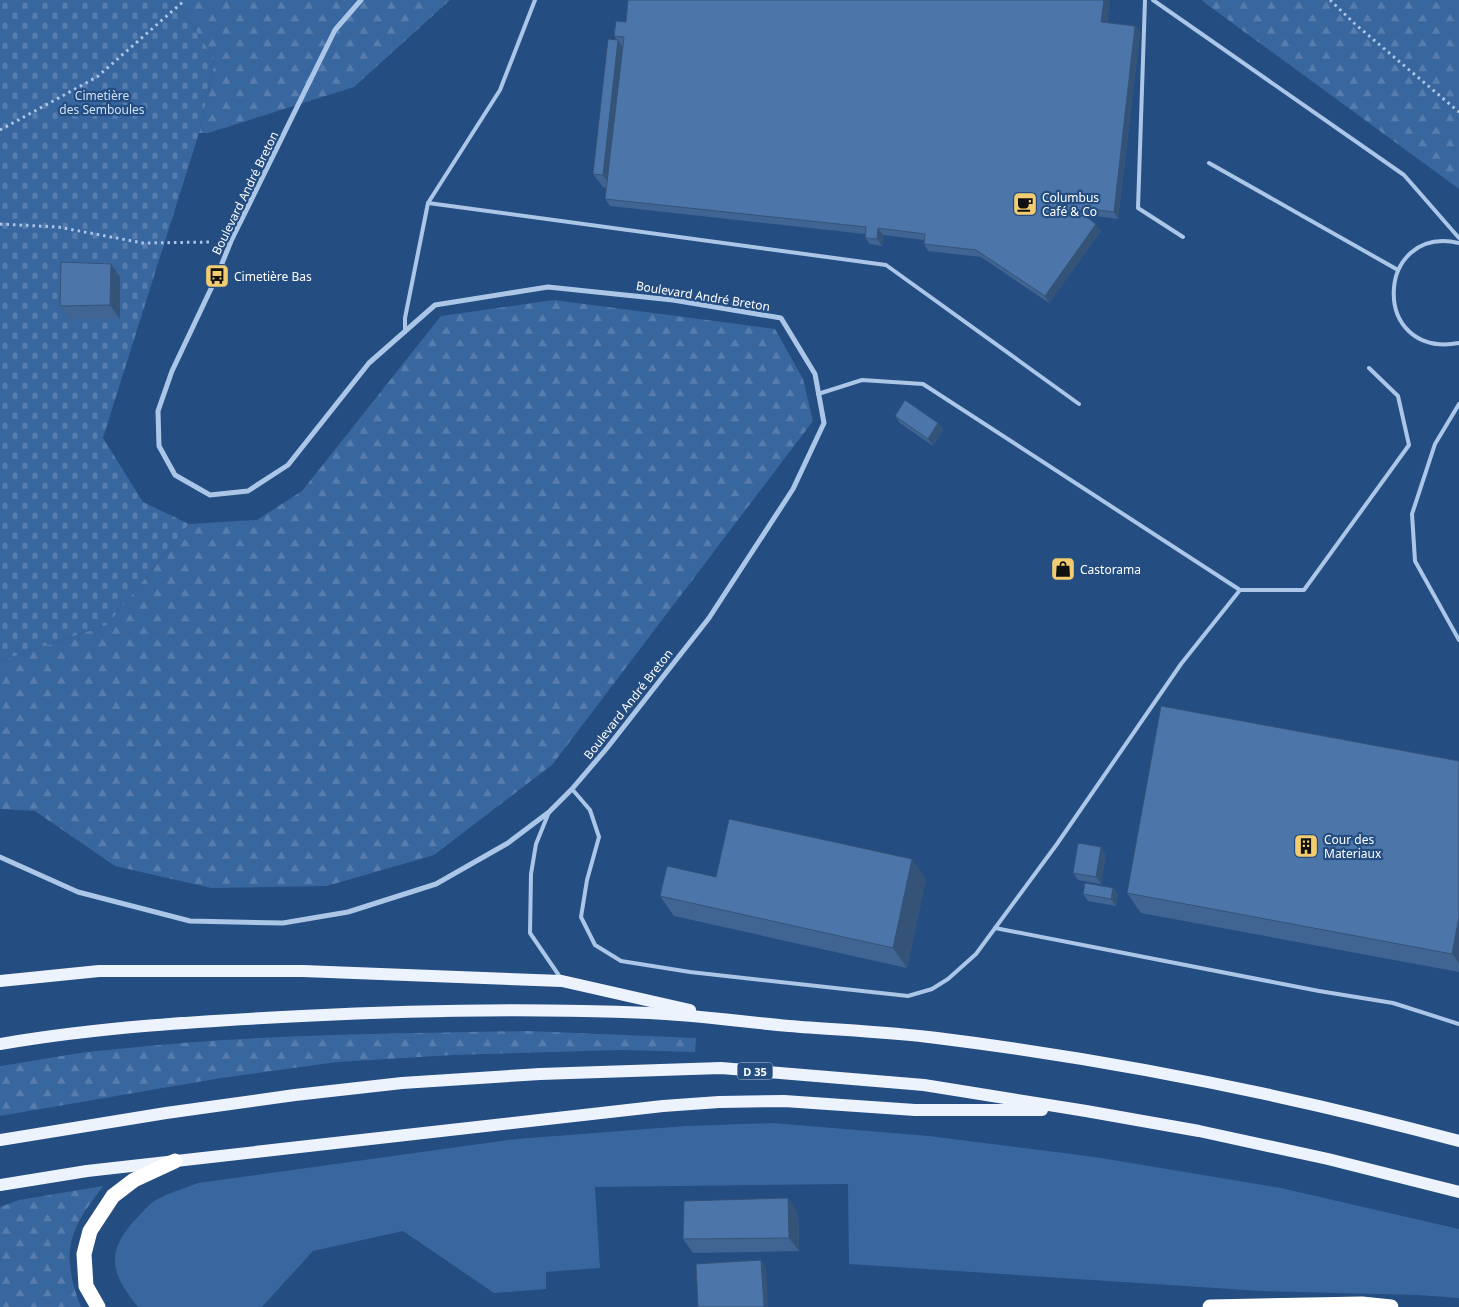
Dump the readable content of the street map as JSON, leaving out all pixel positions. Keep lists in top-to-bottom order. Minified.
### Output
{"streets":{"main road":["D 35"],"street":["Boulevard André Breton"]},"parks":["Cimetière des Semboules"],"places":{"cafe":["Columbus Café & Co"],"bus stop":["Cimetière Bas"],"shop":["Castorama"],"building":["Cour des Materiaux"]}}
